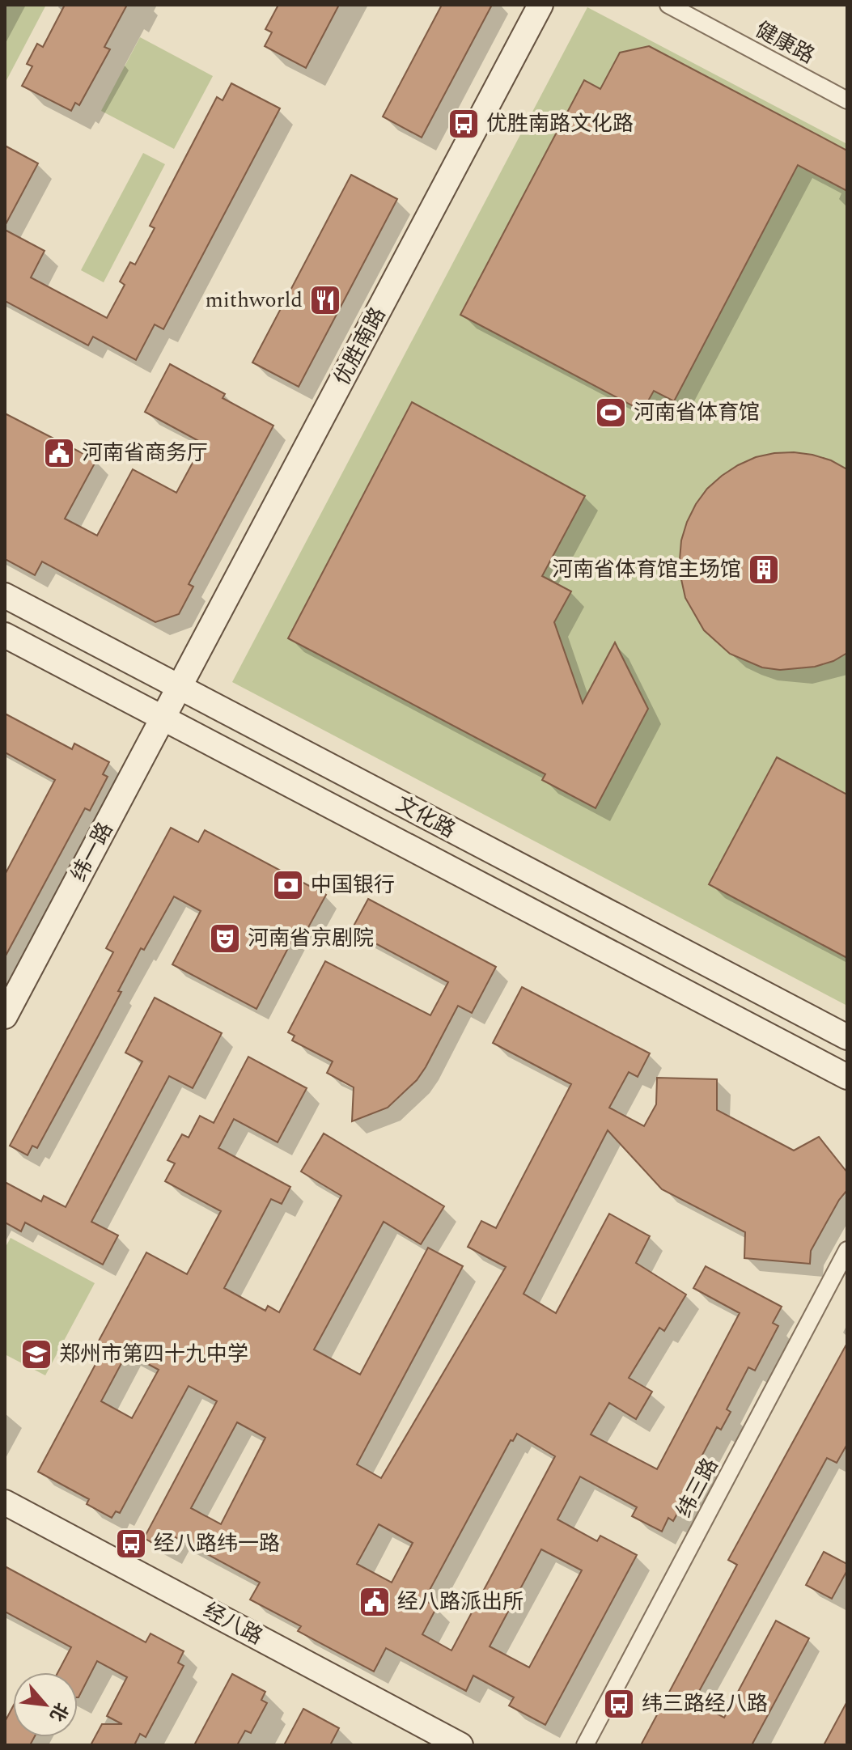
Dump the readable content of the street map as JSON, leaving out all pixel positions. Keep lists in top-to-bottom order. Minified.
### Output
{"streets":{"main road":["优胜南路","文化路","纬一路","经八路"],"street":["健康路","纬三路"]},"crossings":[["优胜南路","文化路"],["优胜南路","纬一路"],["文化路","纬一路"]],"places":{"bus stop":["优胜南路文化路","经八路纬一路","纬三路经八路"],"restaurant":["mithworld"],"sports":["河南省体育馆"],"public building":["河南省商务厅","经八路派出所"],"building":["河南省体育馆主场馆"],"bank":["中国银行"],"theatre":["河南省京剧院"],"school or university":["郑州市第四十九中学"]},"north":"bottom right"}
